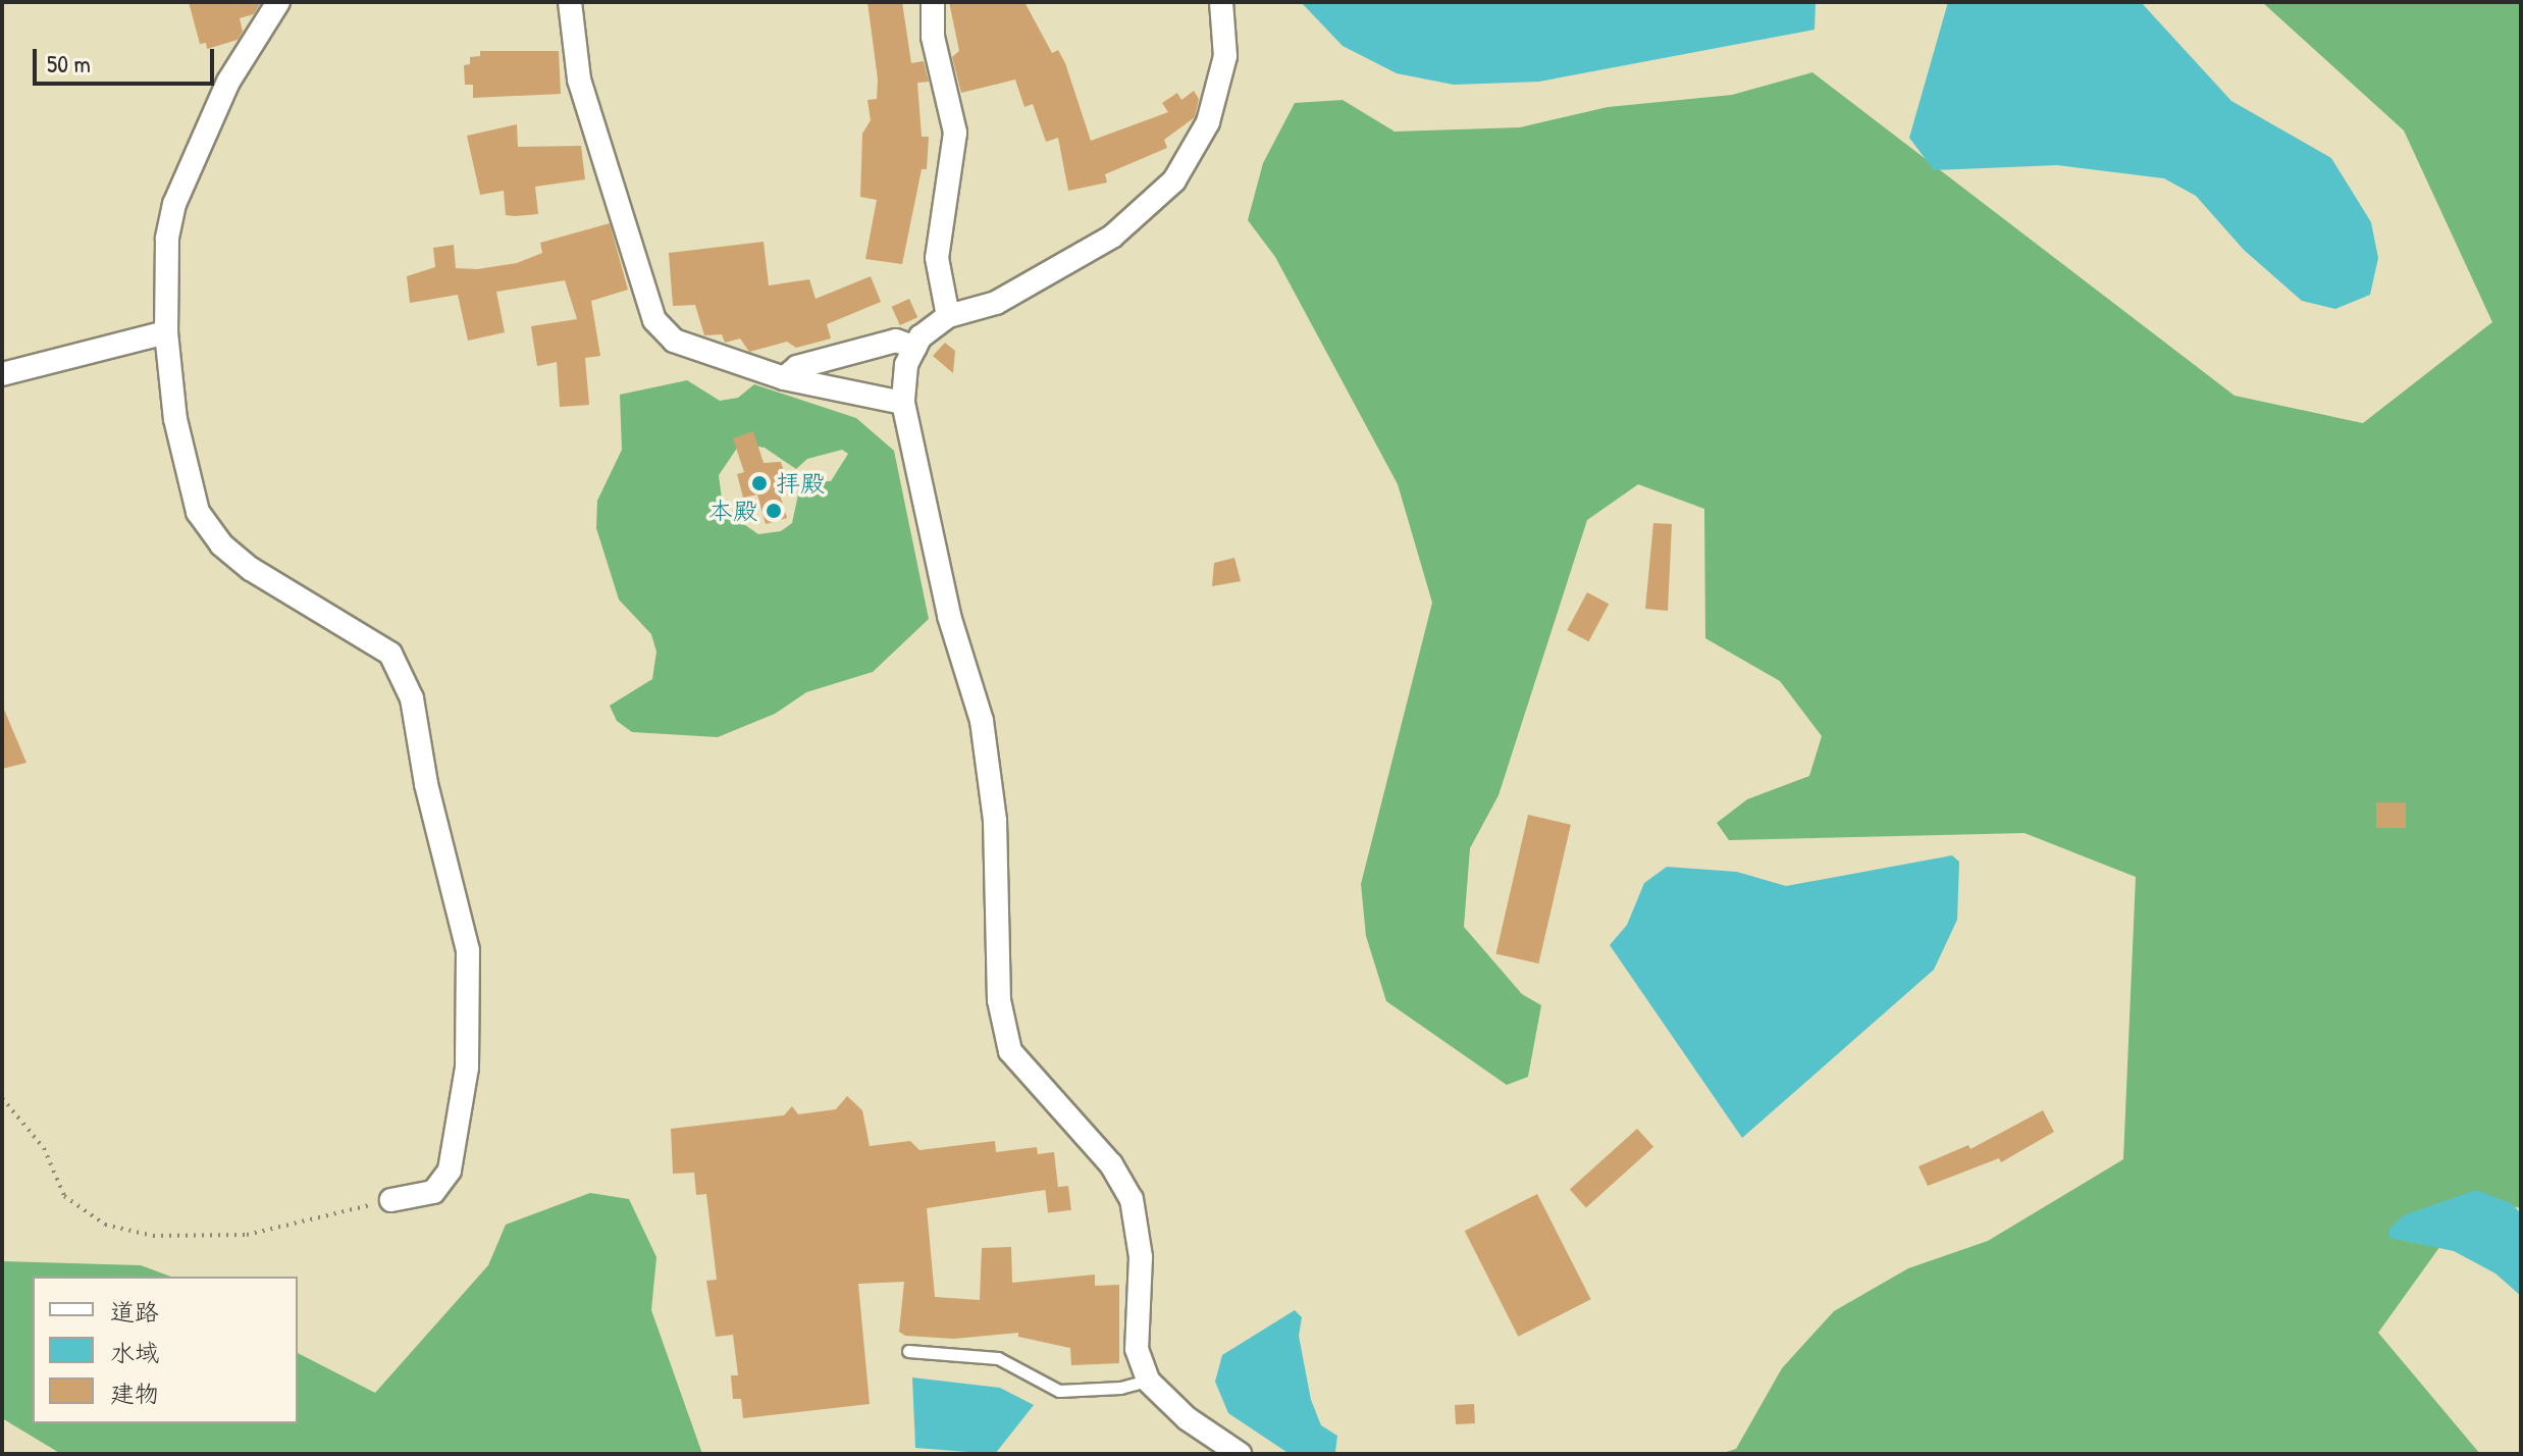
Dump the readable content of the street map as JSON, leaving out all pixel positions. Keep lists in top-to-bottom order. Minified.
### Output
{"places":["拝殿","本殿"],"legend":["道路","水域","建物"],"scale_bar":"50 m"}
